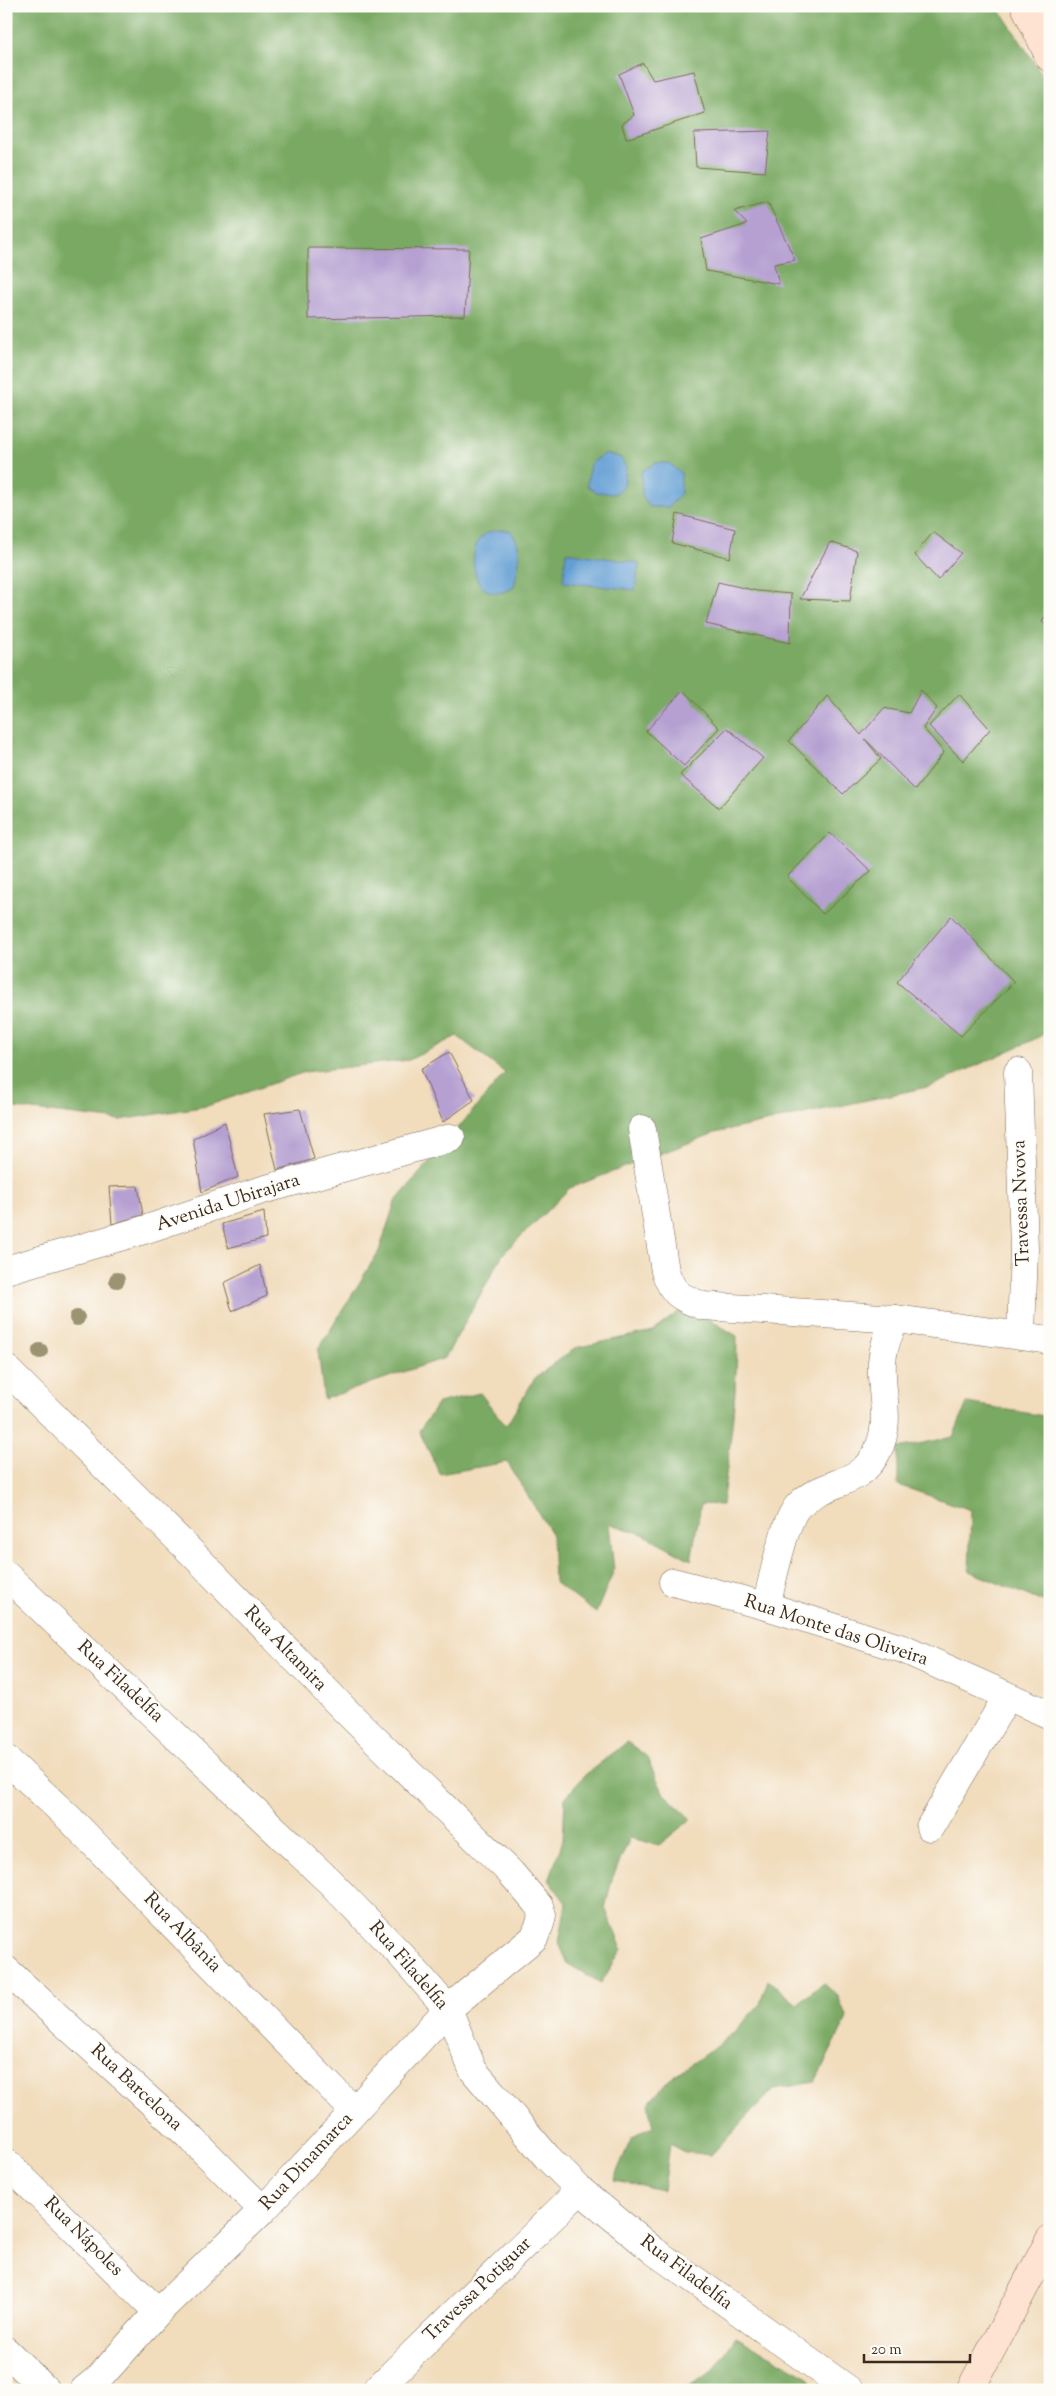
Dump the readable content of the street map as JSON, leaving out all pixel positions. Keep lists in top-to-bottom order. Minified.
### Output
{"streets":{"street":["Avenida Ubirajara","Travessa Nvova","Rua Monte das Oliveira","Rua Altamira","Rua Filadelfia","Rua Albânia","Rua Barcelona","Rua Dinamarca","Rua Nápoles","Travessa Potiguar"]},"crossings":[["Rua Altamira","Rua Dinamarca"],["Rua Filadelfia","Rua Dinamarca"],["Rua Filadelfia","Travessa Potiguar"],["Rua Albânia","Rua Dinamarca"],["Rua Barcelona","Rua Dinamarca"],["Rua Dinamarca","Rua Nápoles"]],"scale_bar":"20 m"}
